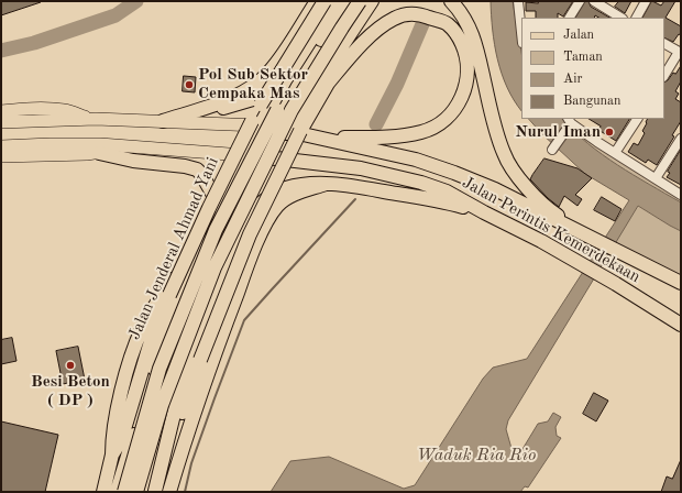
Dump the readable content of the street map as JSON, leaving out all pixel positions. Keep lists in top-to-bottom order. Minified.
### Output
{"streets":{"highway":["Jalan Perintis Kemerdekaan","Jalan Jenderal Ahmad Yani"]},"crossings":[["Jalan Perintis Kemerdekaan","Jalan Jenderal Ahmad Yani"]],"water":["Waduk Ria Rio"],"places":["Pol Sub Sektor Cempaka Mas","Nurul Iman","Besi Beton ( DP )"],"legend":["Jalan","Taman","Air","Bangunan"]}
